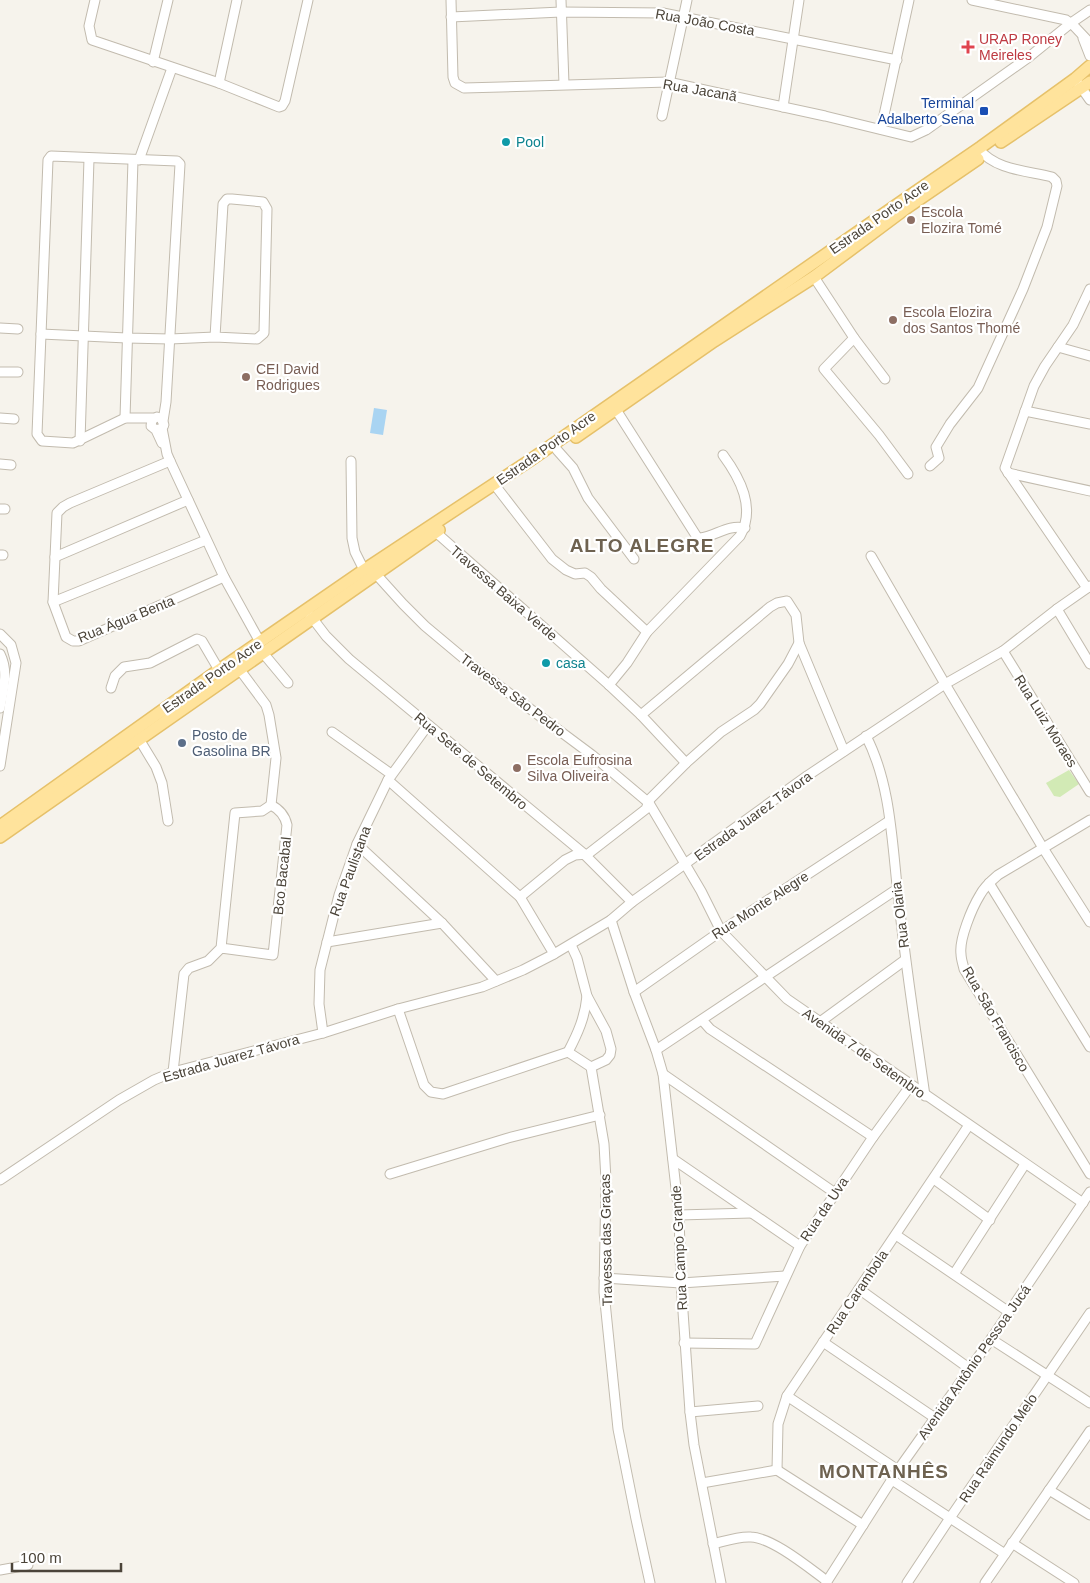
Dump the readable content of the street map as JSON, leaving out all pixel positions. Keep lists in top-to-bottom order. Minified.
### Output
{"streets":{"main road":["Estrada Porto Acre"],"street":["Rua João Costa","Rua Jacanã","Travessa Baixa Verde","Rua Água Benta","Travessa São Pedro","Rua Luiz Moraes","Rua Sete de Setembro","Estrada Juarez Távora","Rua Paulistana","Bco Bacabal","Rua Monte Alegre","Rua Olaria","Rua São Francisco","Avenida 7 de Setembro","Rua da Uva","Travessa das Graças","Rua Campo Grande","Rua Carambola","Avenida Antônio Pessoa Jucá","Rua Raimundo Melo"]},"crossings":[["Rua João Costa","Rua Jacanã"],["Estrada Porto Acre","Travessa Baixa Verde"],["Estrada Porto Acre","Travessa São Pedro"],["Estrada Porto Acre","Rua Sete de Setembro"],["Travessa São Pedro","Estrada Juarez Távora"],["Travessa São Pedro","Avenida 7 de Setembro"],["Rua Luiz Moraes","Estrada Juarez Távora"],["Rua Sete de Setembro","Estrada Juarez Távora"],["Rua Sete de Setembro","Rua Paulistana"],["Estrada Juarez Távora","Rua Paulistana"],["Estrada Juarez Távora","Rua Olaria"],["Estrada Juarez Távora","Avenida 7 de Setembro"],["Estrada Juarez Távora","Rua Campo Grande"],["Rua Monte Alegre","Rua Olaria"],["Rua Monte Alegre","Avenida 7 de Setembro"],["Rua Monte Alegre","Rua Campo Grande"],["Rua Olaria","Avenida 7 de Setembro"],["Avenida 7 de Setembro","Rua da Uva"],["Avenida 7 de Setembro","Rua Carambola"],["Avenida 7 de Setembro","Avenida Antônio Pessoa Jucá"],["Rua da Uva","Rua Campo Grande"]],"districts":["ALTO ALEGRE","MONTANHÊS"],"places":{"health":["URAP Roney Meireles"],"transit":["Terminal Adalberto Sena"],"other":["Pool","Escola Elozira Tomé","Escola Elozira dos Santos Thomé","CEI David Rodrigues","casa","Posto de Gasolina BR","Escola Eufrosina Silva Oliveira"]},"scale_bar":"100 m"}
